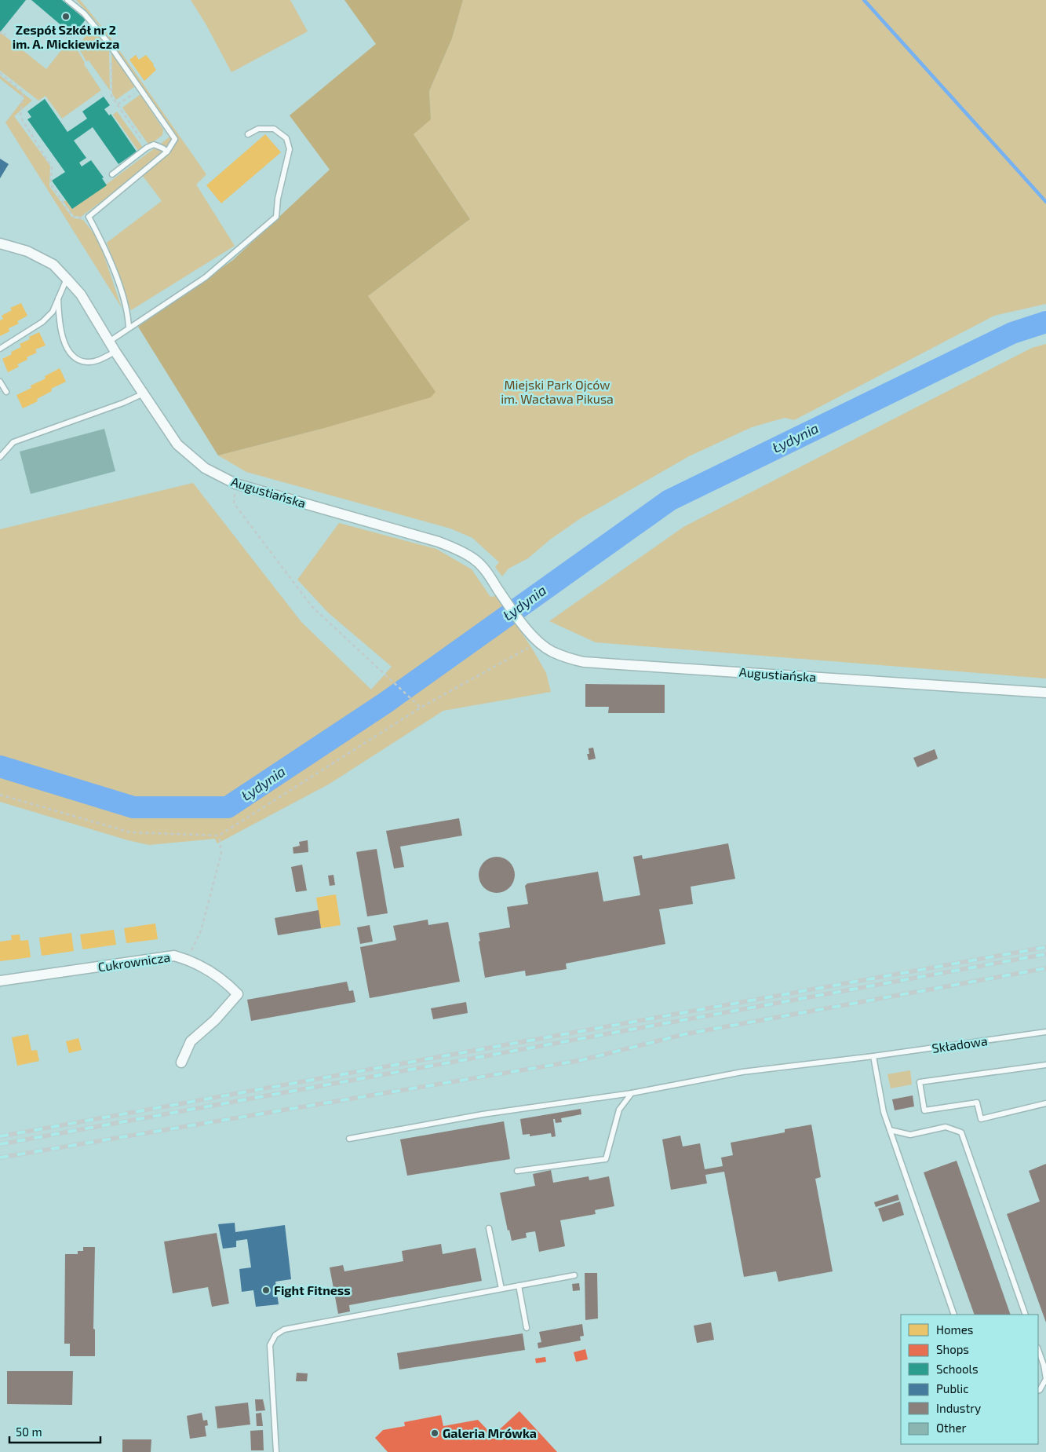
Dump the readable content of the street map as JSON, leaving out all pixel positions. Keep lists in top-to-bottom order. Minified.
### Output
{"streets":{"street":["Augustiańska","Cukrownicza"],"lane":["Składowa"]},"water":["Łydynia"],"parks":["Miejski Park Ojców im. Wacława Pikusa"],"places":["Zespół Szkół nr 2 im. A. Mickiewicza","Fight Fitness","Galeria Mrówka"],"legend":["Homes","Shops","Schools","Public","Industry","Other"],"scale_bar":"50 m"}
